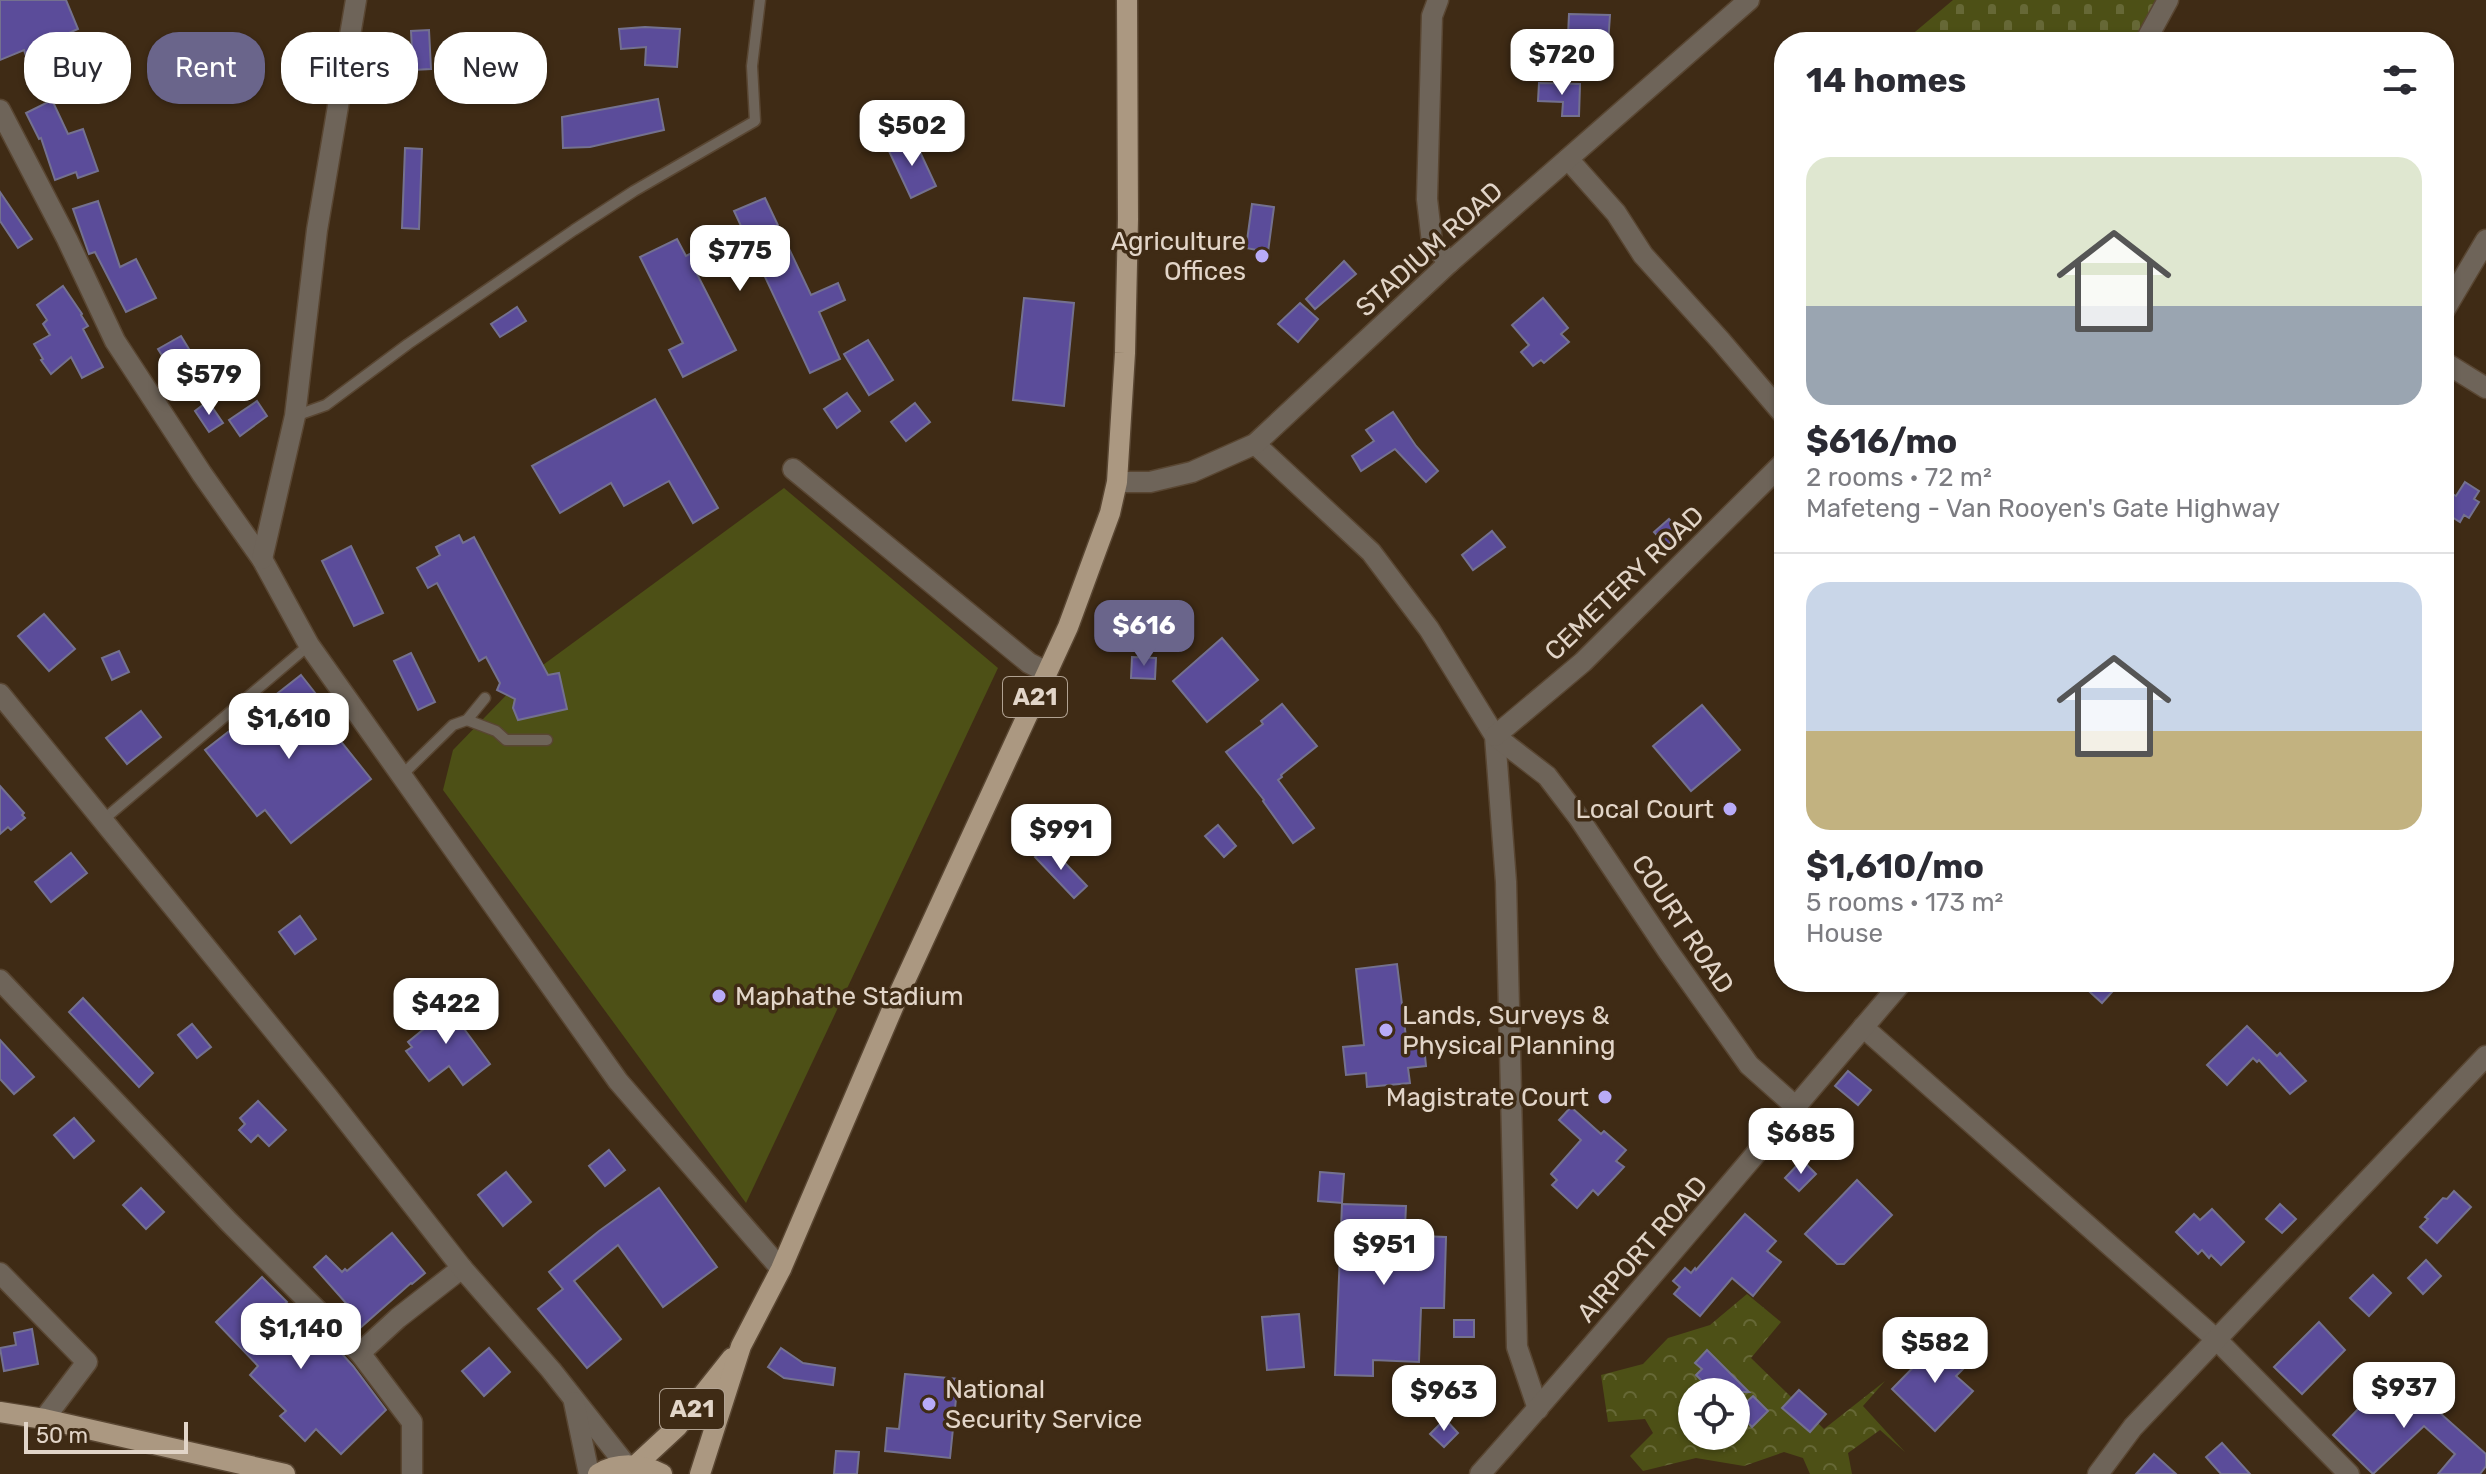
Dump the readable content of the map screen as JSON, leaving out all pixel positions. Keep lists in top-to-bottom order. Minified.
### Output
{"streets":{"main road":["A21"],"street":["STADIUM ROAD","CEMETERY ROAD","COURT ROAD","AIRPORT ROAD"]},"crossings":[["STADIUM ROAD","A21"],["CEMETERY ROAD","COURT ROAD"],["COURT ROAD","AIRPORT ROAD"]],"places":["Agriculture Offices","Local Court","Maphathe Stadium","Lands, Surveys & Physical Planning","Magistrate Court","National Security Service"],"scale_bar":"50 m","page":{"price":["$720","$502","$775","$579","$616","$1,610","$991","$422","$685","$951","$1,140","$582","$937","$963"],"chip":["Buy","Rent","Filters","New"],"heading":"14 homes","list":[{"name":"$616/mo","note":"2 rooms · 72 m² · Mafeteng - Van Rooyen's Gate Highway"},{"name":"$1,610/mo","note":"5 rooms · 173 m² · House"}],"scale":"50 m"}}
